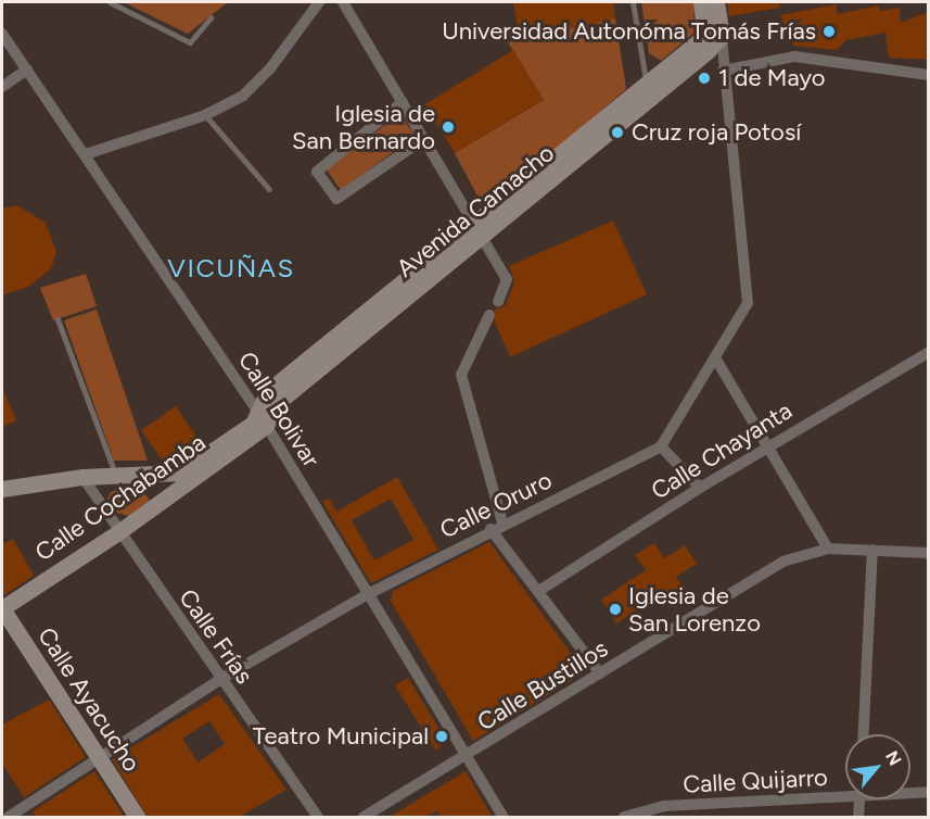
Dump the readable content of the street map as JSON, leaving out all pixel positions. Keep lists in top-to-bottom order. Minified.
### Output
{"streets":{"main road":["Avenida Camacho","Calle Cochabamba","Calle Ayacucho"],"street":["Calle Bolivar","Calle Chayanta","Calle Oruro","Calle Frías","Calle Bustillos","Calle Quijarro"]},"crossings":[["Avenida Camacho","Calle Bolivar"],["Avenida Camacho","Calle Cochabamba"],["Calle Bolivar","Calle Cochabamba"],["Calle Bolivar","Calle Oruro"],["Calle Bolivar","Calle Bustillos"],["Calle Cochabamba","Calle Frías"],["Calle Cochabamba","Calle Ayacucho"],["Calle Oruro","Calle Frías"],["Calle Oruro","Calle Ayacucho"]],"districts":["VICUÑAS"],"places":["Universidad Autonóma Tomás Frías","1 de Mayo","Iglesia de San Bernardo","Cruz roja Potosí","Iglesia de San Lorenzo","Teatro Municipal"],"north":"top right"}
